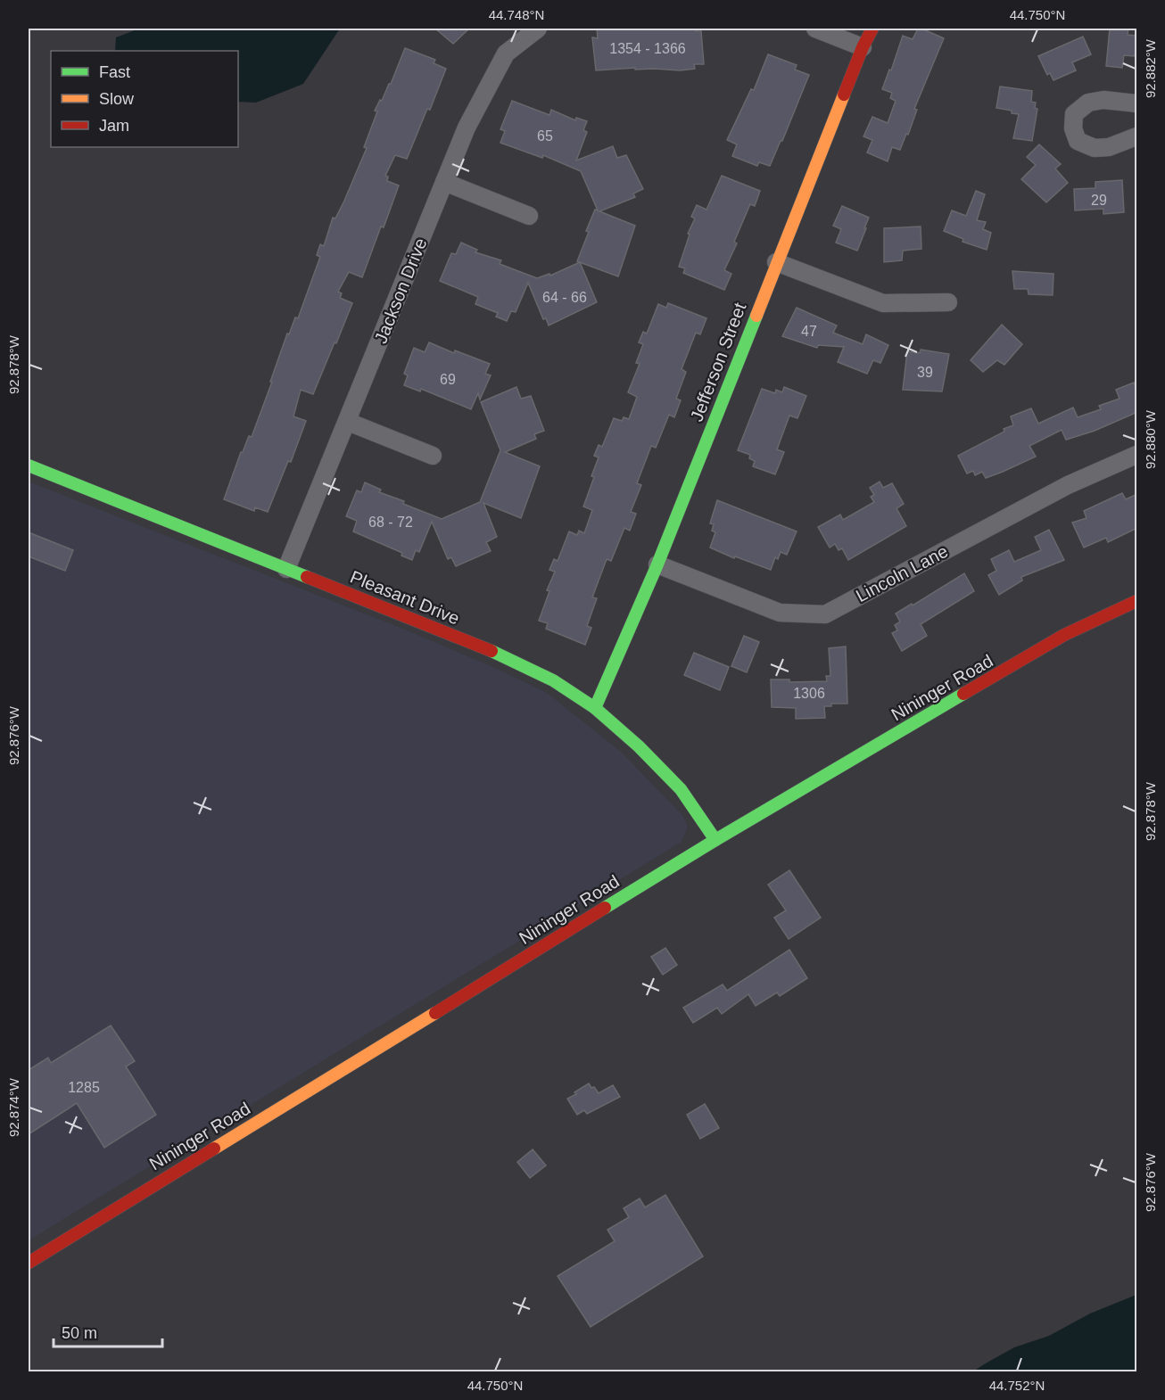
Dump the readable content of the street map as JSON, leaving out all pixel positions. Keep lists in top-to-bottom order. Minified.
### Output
{"streets":{"street":["Jackson Drive","Jefferson Street","Lincoln Lane","Pleasant Drive","Nininger Road"]},"crossings":[["Jackson Drive","Pleasant Drive"],["Jefferson Street","Lincoln Lane"],["Jefferson Street","Pleasant Drive"],["Pleasant Drive","Nininger Road"]],"house_numbers":["1354 - 1366","65","29","64 - 66","47","39","69","68 - 72","1306","1285"],"legend":["Fast","Slow","Jam"],"scale_bar":"50 m","coordinates":["44.748°N","44.750°N","92.882°W","92.878°W","92.880°W","92.876°W","92.874°W","44.752°N"]}
